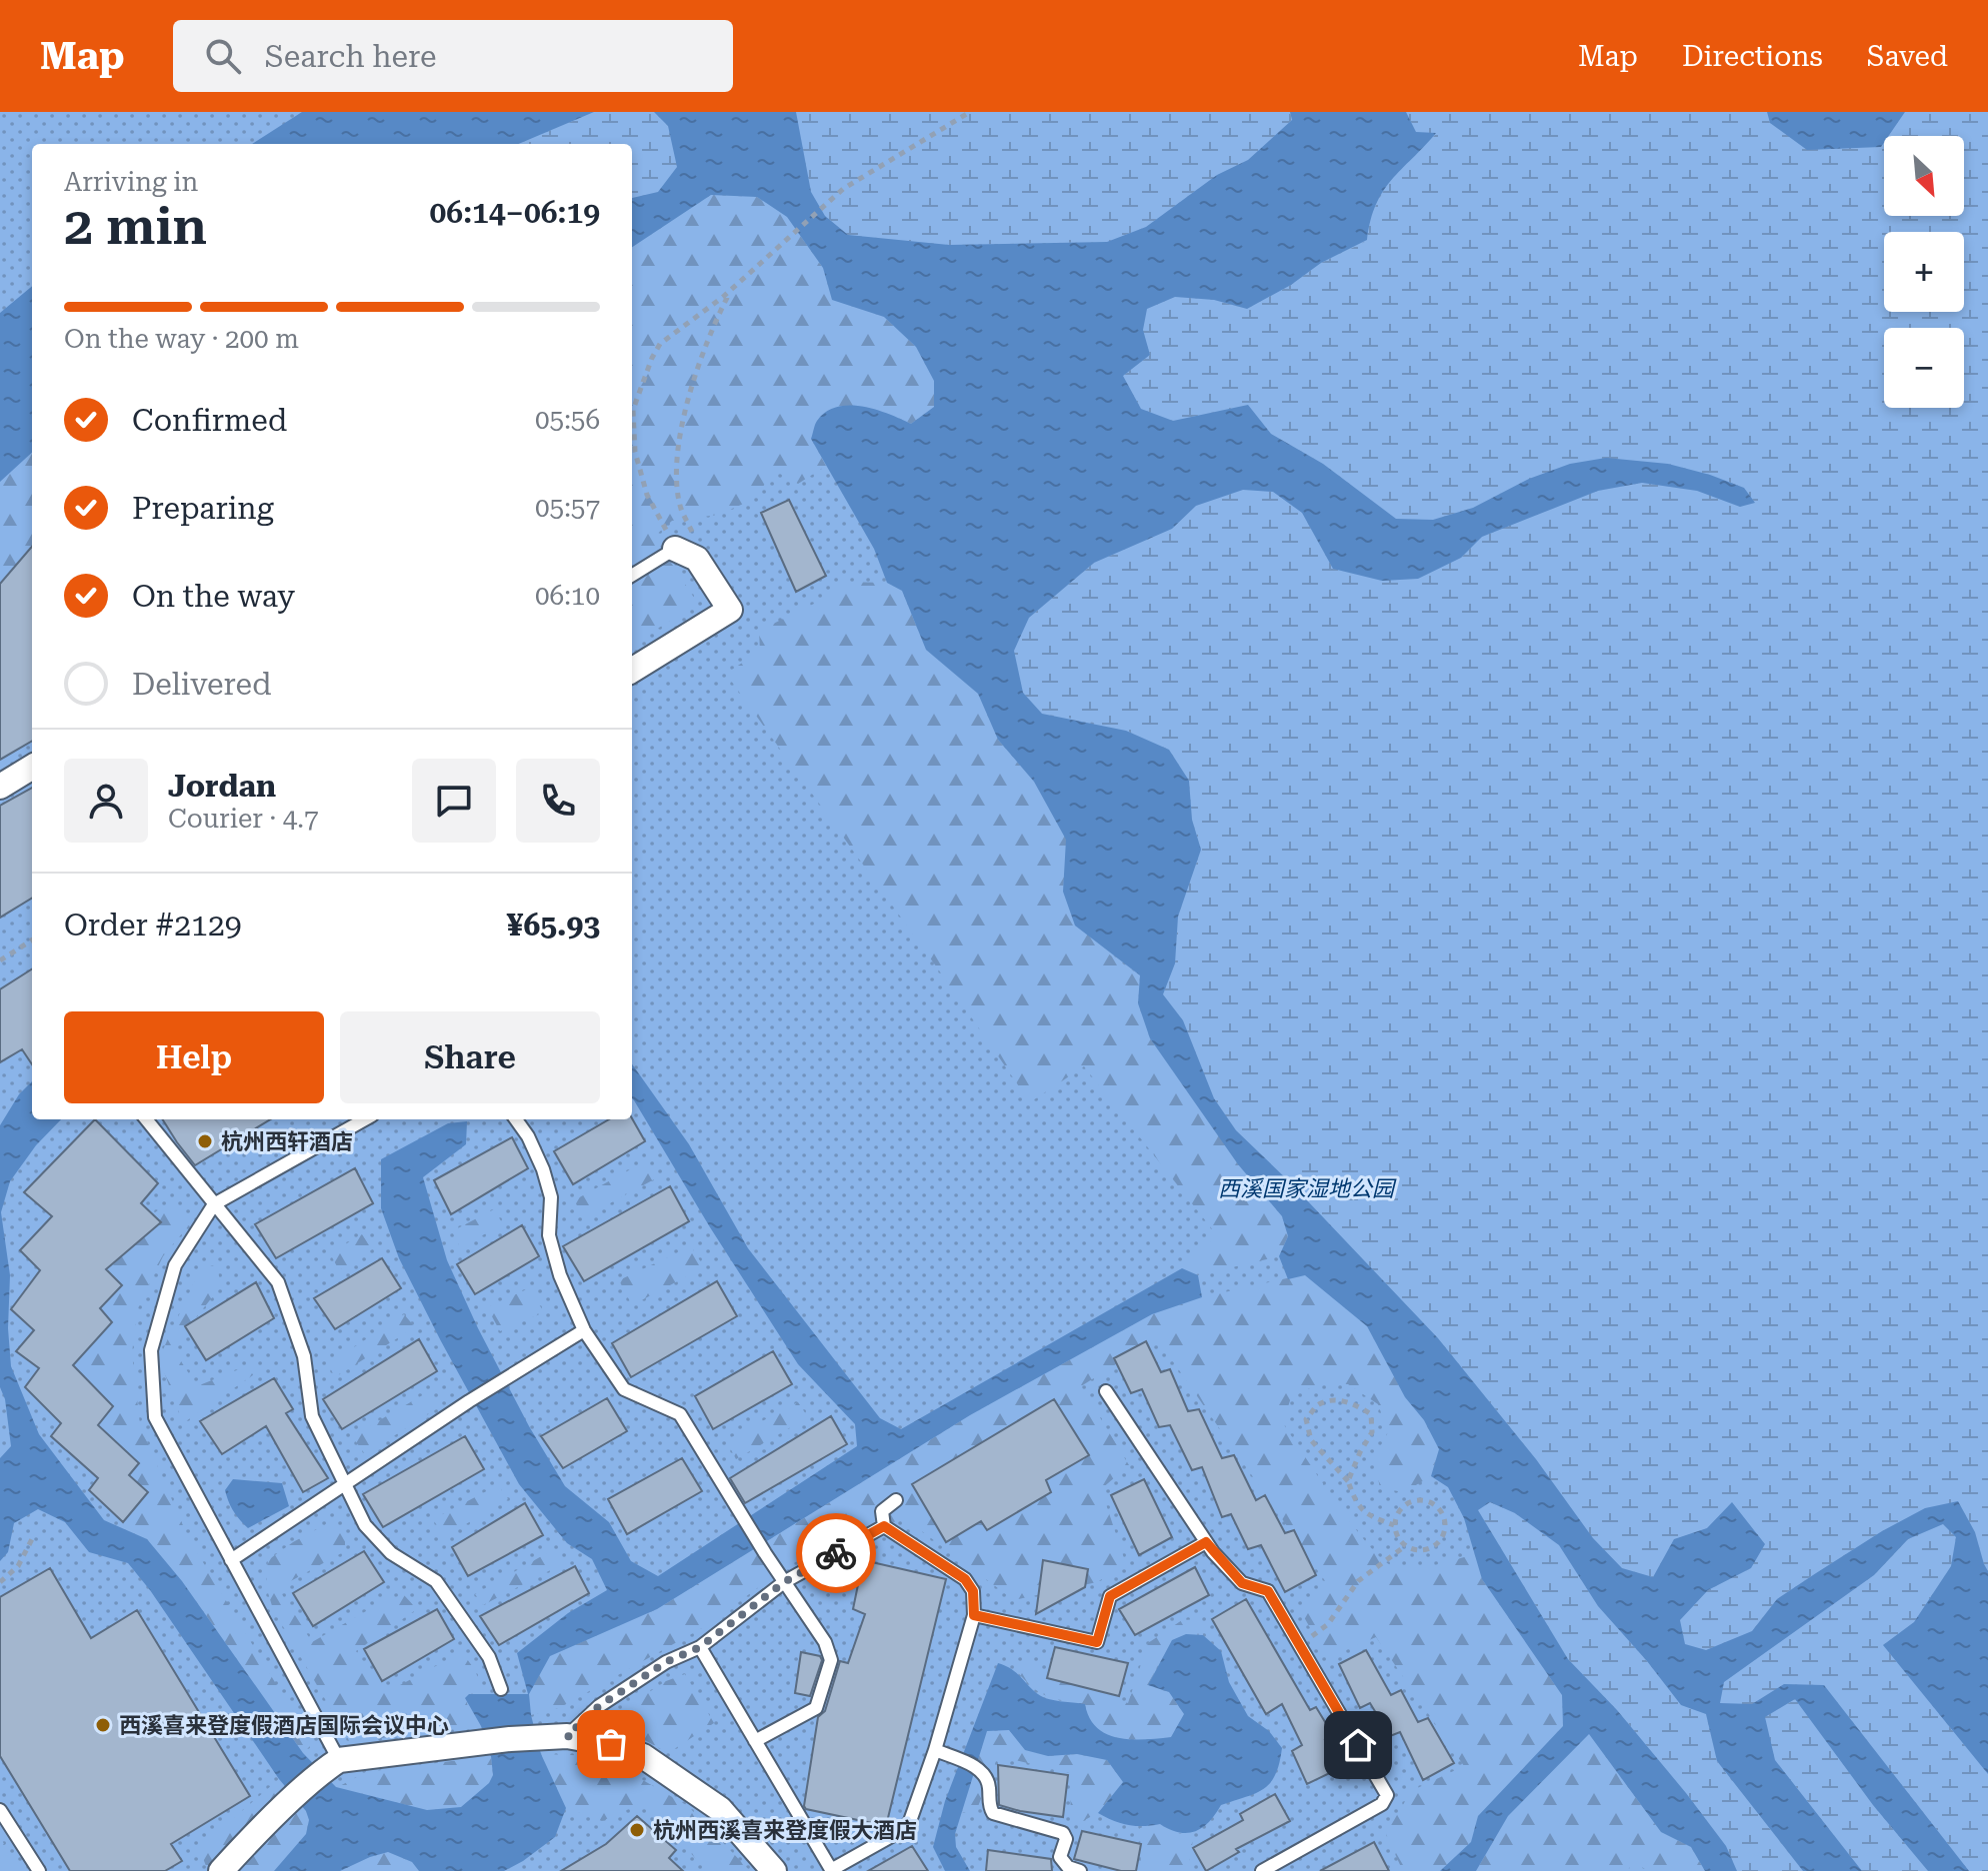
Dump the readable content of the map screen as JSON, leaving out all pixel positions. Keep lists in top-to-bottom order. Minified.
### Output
{"parks":["西溪国家湿地公园"],"places":["杭州西轩酒店","西溪喜来登度假酒店国际会议中心","杭州西溪喜来登度假大酒店"],"north":"bottom right","page":{"header":"Map","search":"Search here","nav":["Map","Directions","Saved"],"map_buttons":["+","−"],"heading":["2 min","Arriving in","06:14–06:19"],"panel":["Jordan","Courier · 4.7","Order #2129","¥65.93"],"bar":"On the way · 200 m","list":[["Confirmed","05:56"],["Preparing","05:57"],["On the way","06:10"],"Delivered"],"buttons":["Help","Share"]}}
